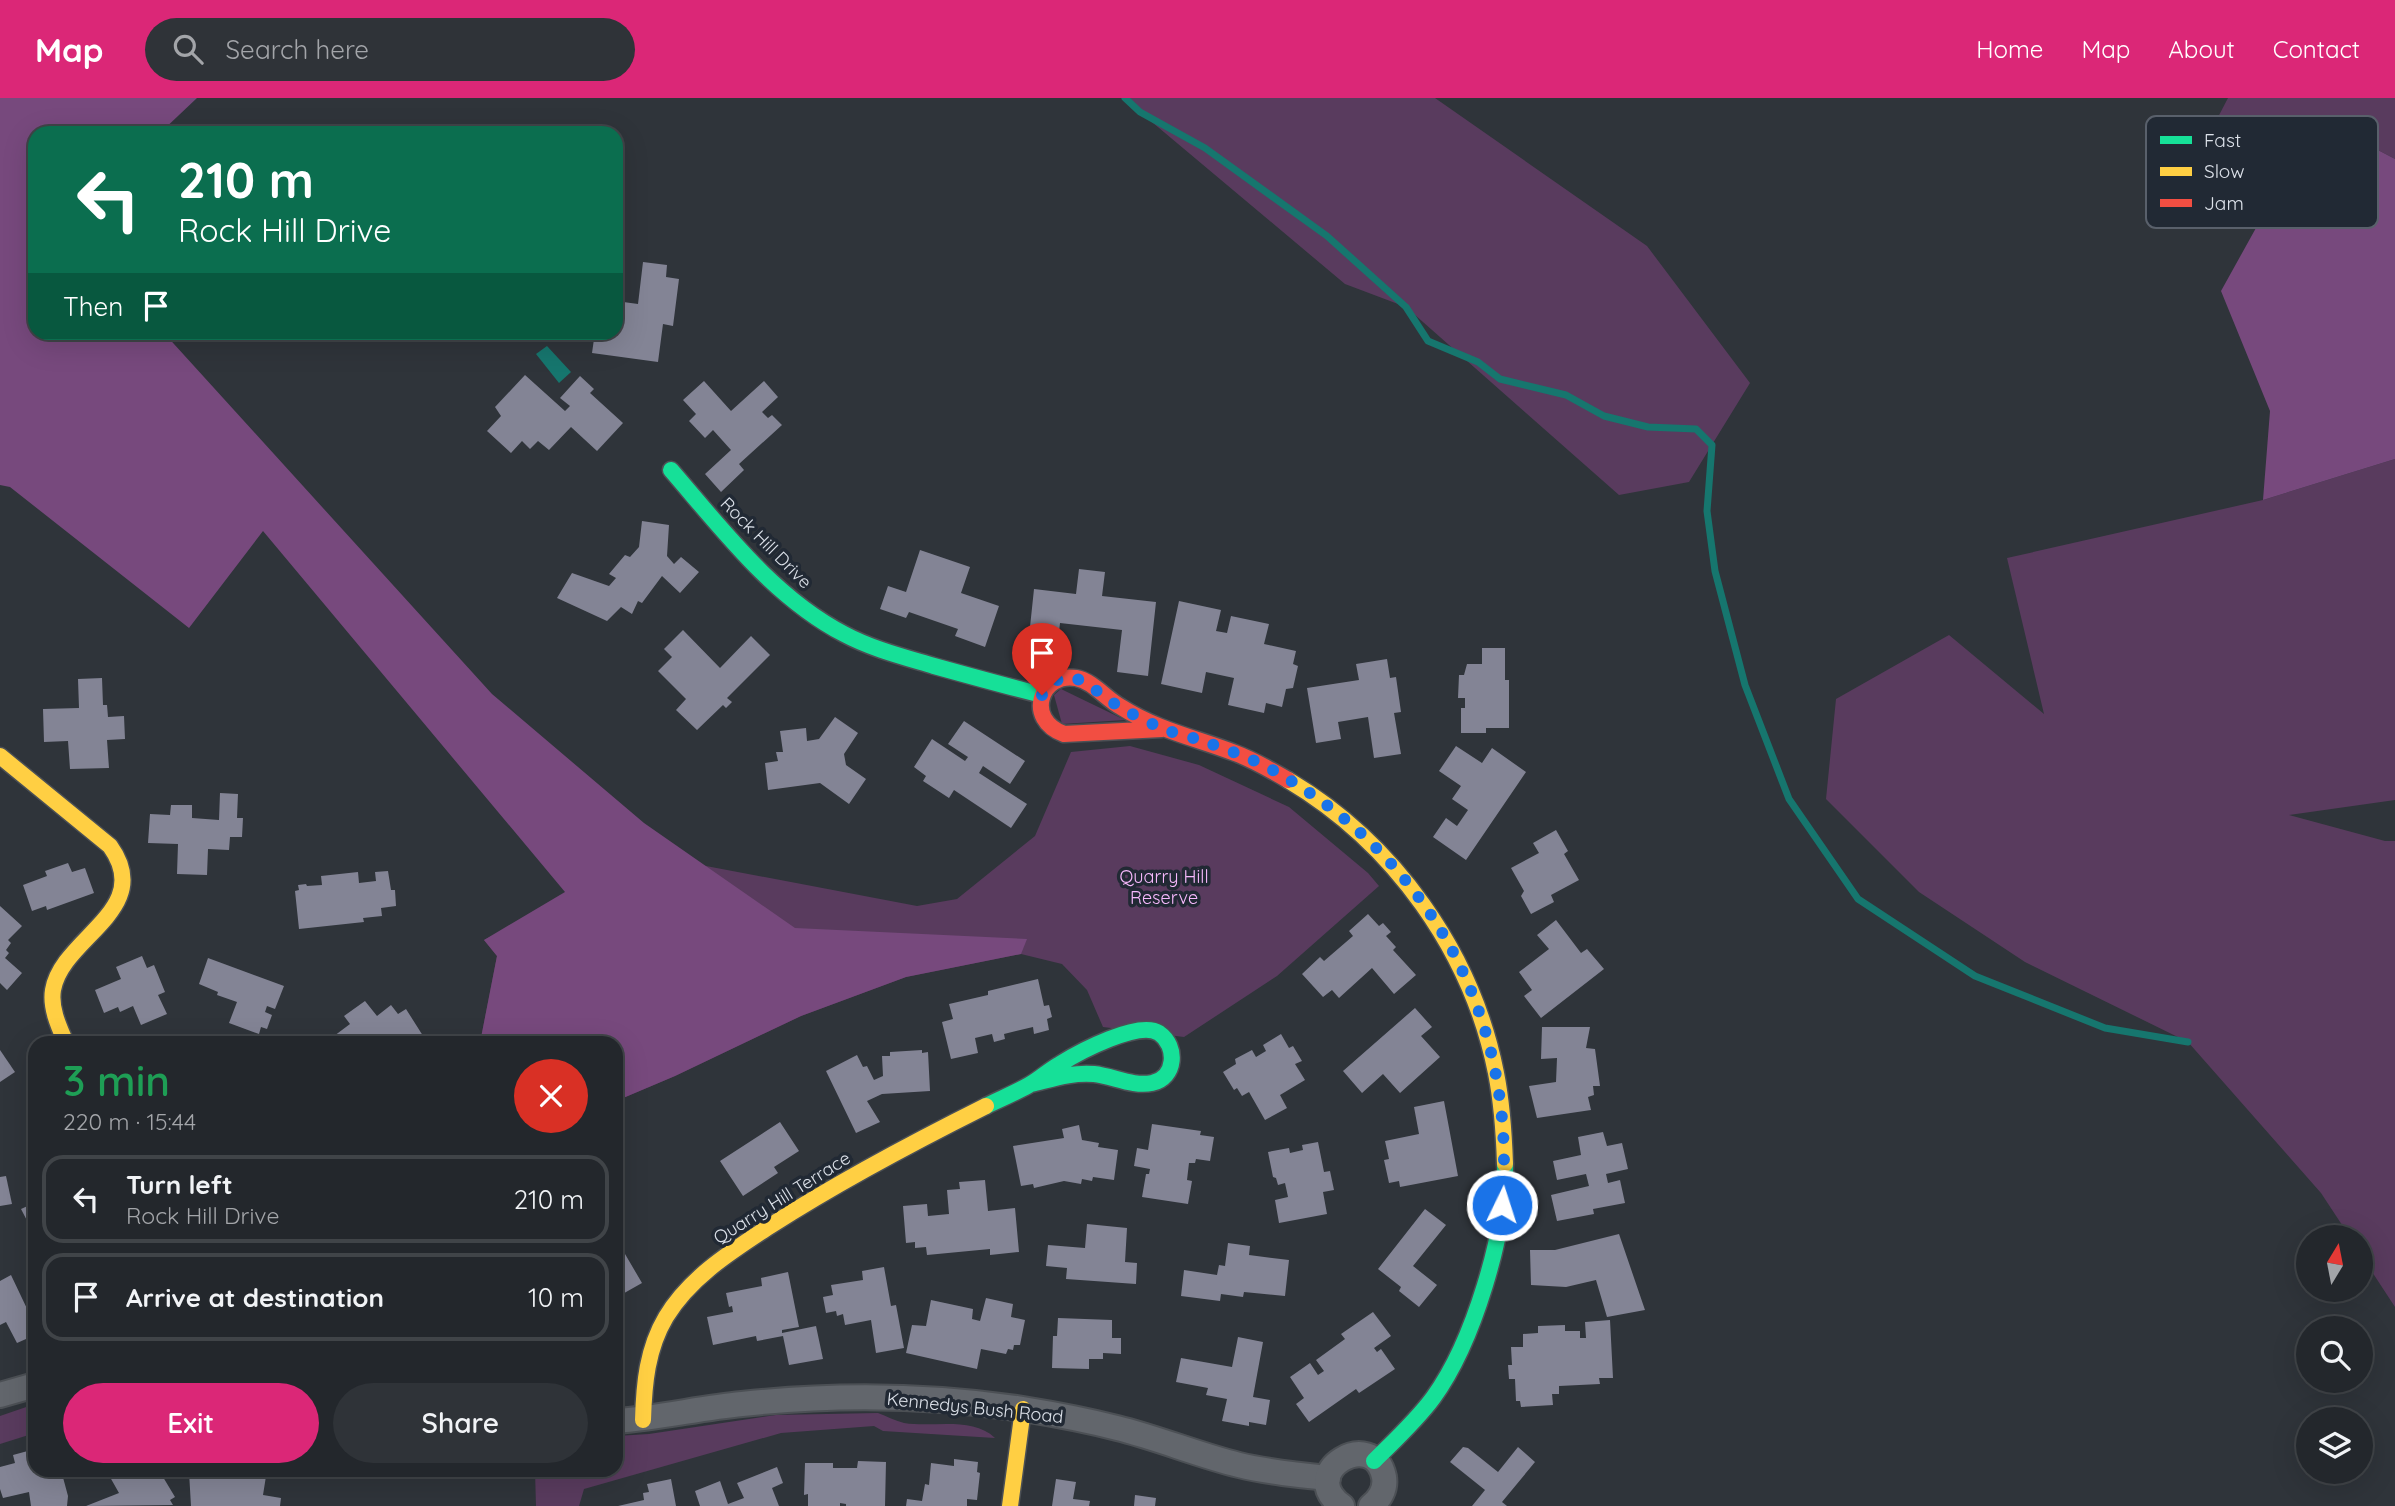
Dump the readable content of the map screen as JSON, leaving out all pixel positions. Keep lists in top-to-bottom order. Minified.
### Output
{"streets":{"street":["Rock Hill Drive","Quarry Hill Terrace","Kennedys Bush Road"]},"crossings":[["Quarry Hill Terrace","Kennedys Bush Road"]],"parks":["Quarry Hill Reserve"],"legend":["Fast","Slow","Jam"],"north":"top","page":{"header":"Map","search":"Search here","nav":["Home","Map","About","Contact"],"turn":["210 m","Rock Hill Drive"],"then":"Then","heading":["3 min","220 m · 15:44"],"list":[{"name":"Turn left","note":"Rock Hill Drive","value":"210 m"},{"name":"Arrive at destination","value":"10 m"}],"buttons":["Exit","Share"]}}
